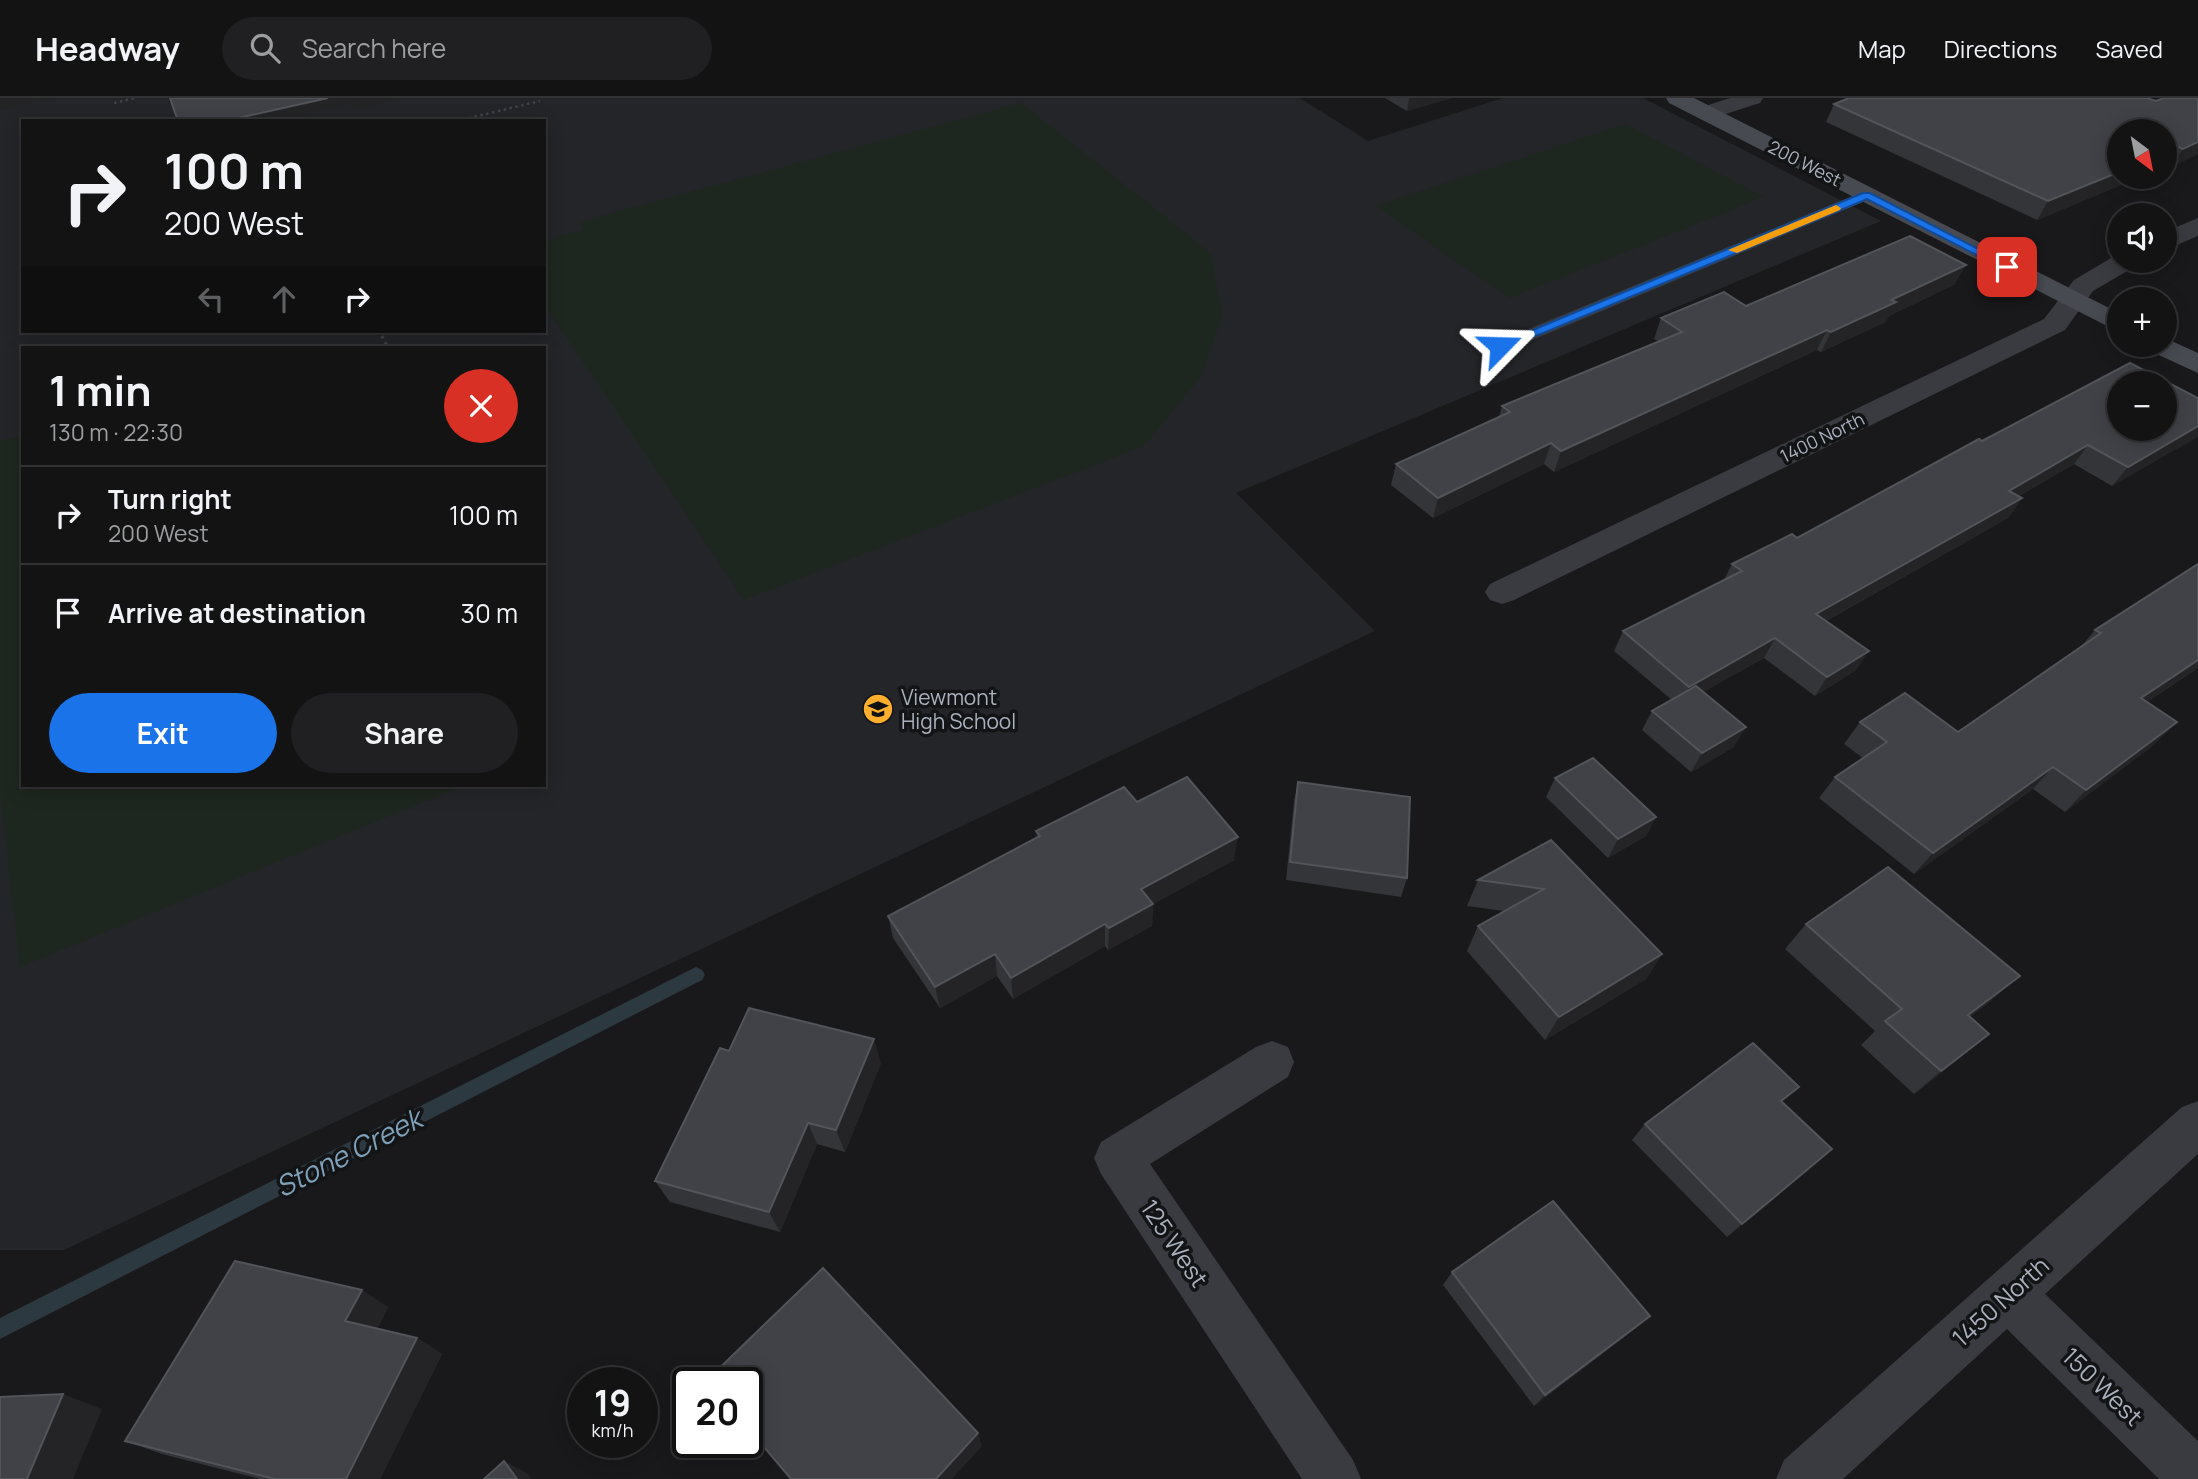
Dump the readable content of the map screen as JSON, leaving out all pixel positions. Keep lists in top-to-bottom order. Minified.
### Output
{"streets":{"main road":["200 West"],"street":["1400 North","125 West","1450 North","150 West"]},"crossings":[["200 West","1400 North"],["1450 North","150 West"]],"water":["Stone Creek"],"places":{"school or university":["Viewmont High School"]},"north":"bottom right","page":{"header":"Headway","search":"Search here","nav":["Map","Directions","Saved"],"map_buttons":["+","−"],"turn":["100 m","200 West"],"heading":["1 min","130 m · 22:30"],"list":[{"name":"Turn right","note":"200 West","value":"100 m"},{"name":"Arrive at destination","value":"30 m"}],"buttons":["Exit","Share"],"speed":"19 km/h","limit":"20"}}
